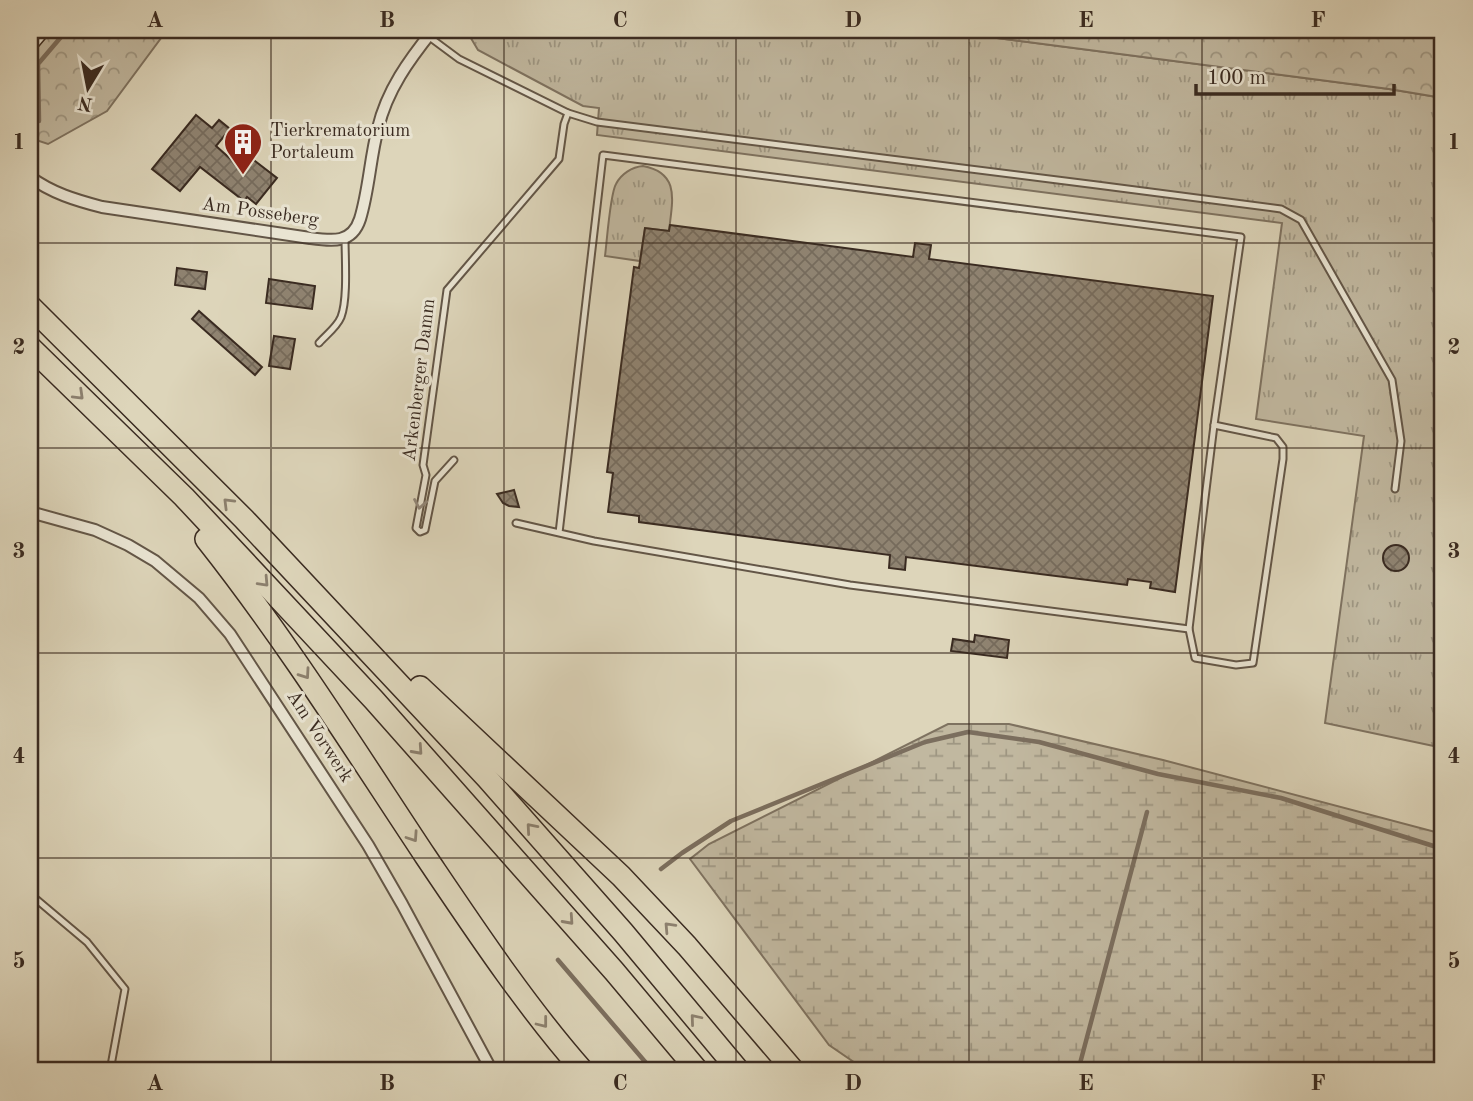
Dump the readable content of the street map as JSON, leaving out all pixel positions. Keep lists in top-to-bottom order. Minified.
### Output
{"streets":{"street":["Am Posseberg","Am Vorwerk"],"lane":["Arkenberger Damm"]},"places":{"building":["Tierkrematorium Portaleum"]},"scale_bar":"100 m","north":"bottom","grid":{"columns":["A","B","C","D","E","F"],"rows":["1","2","3","4","5"]}}
